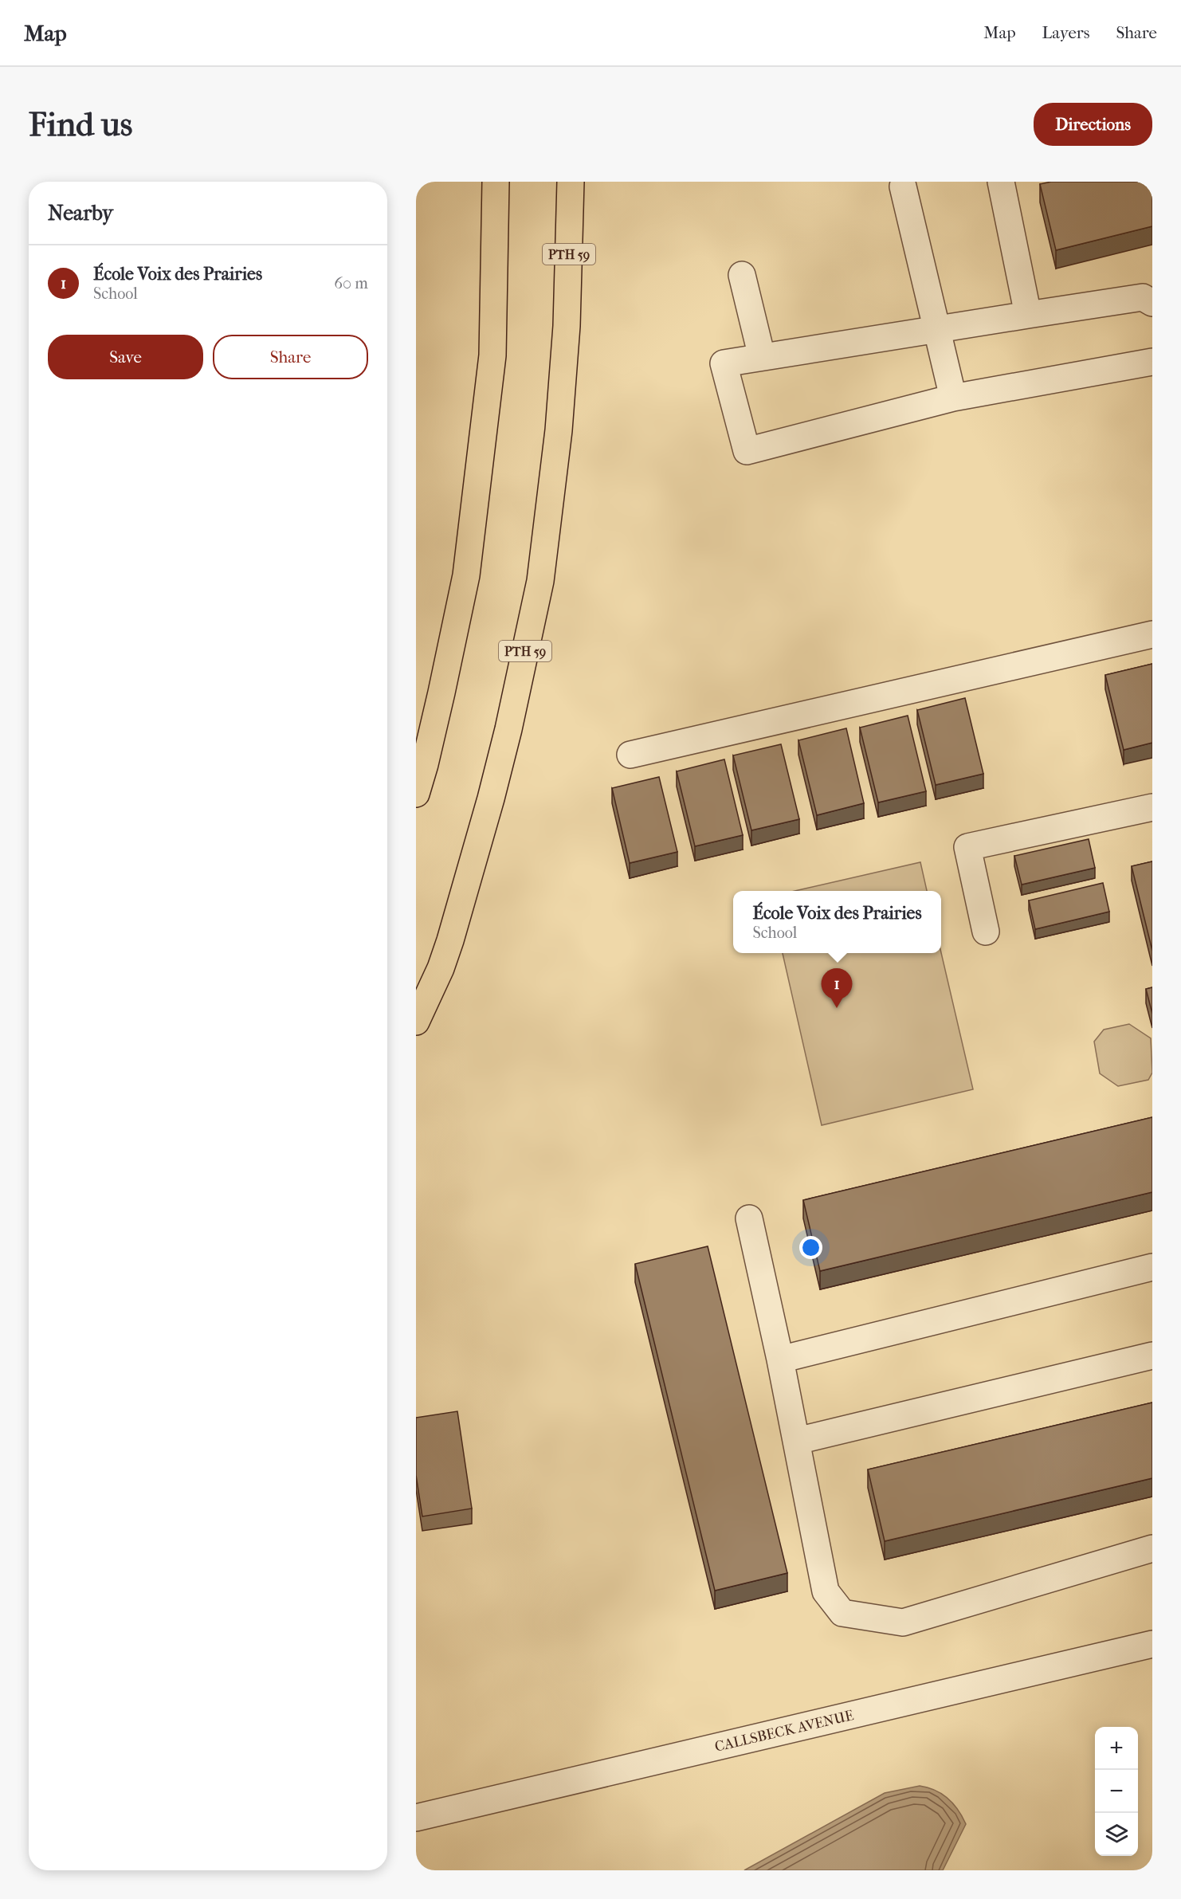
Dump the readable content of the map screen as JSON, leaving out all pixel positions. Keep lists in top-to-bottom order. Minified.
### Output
{"streets":{"main road":["PTH 59"],"street":["CALLSBECK AVENUE"]},"page":{"header":"Map","nav":["Map","Layers","Share"],"buttons":["Directions",["Save","Share"]],"title":"Find us","heading":"Nearby","list":[{"mark":"1","name":"École Voix des Prairies","note":"School","value":"60 m"}],"popup":["École Voix des Prairies","School"],"pins":"1","map_buttons":["+","−"]}}
